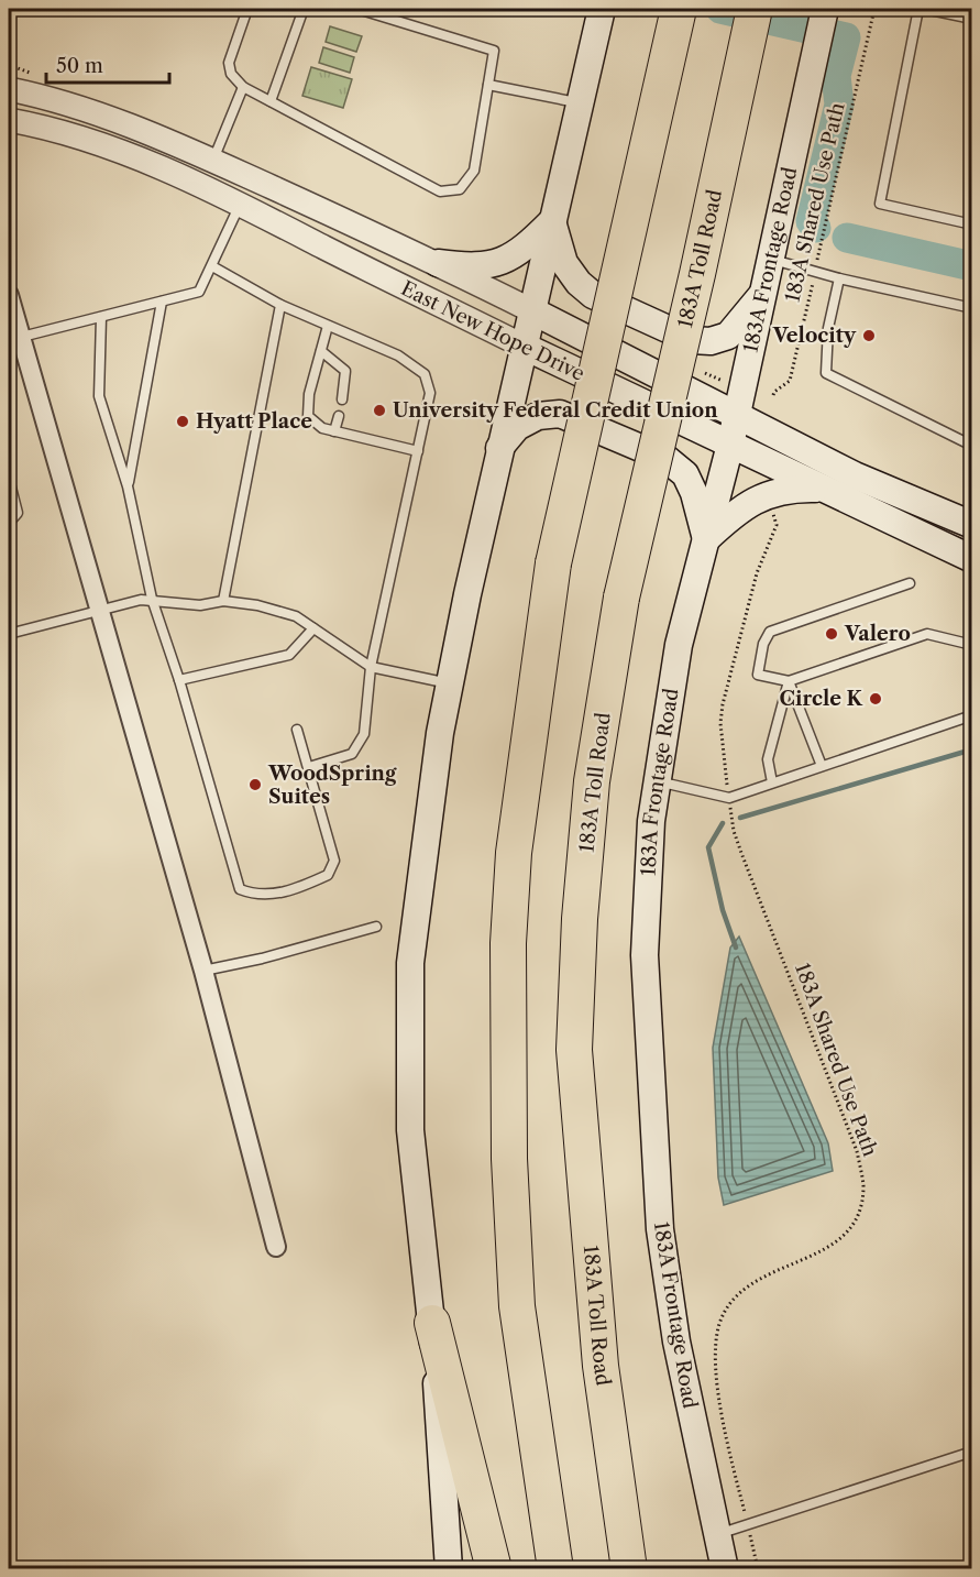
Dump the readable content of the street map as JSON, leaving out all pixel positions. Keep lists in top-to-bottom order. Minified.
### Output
{"streets":{"highway":["183A Toll Road"],"main road":["183A Frontage Road","East New Hope Drive"],"path":["183A Shared Use Path"]},"crossings":[["183A Frontage Road","East New Hope Drive"]],"places":["Velocity","University Federal Credit Union","Hyatt Place","Valero","Circle K","WoodSpring Suites"],"scale_bar":"50 m"}
